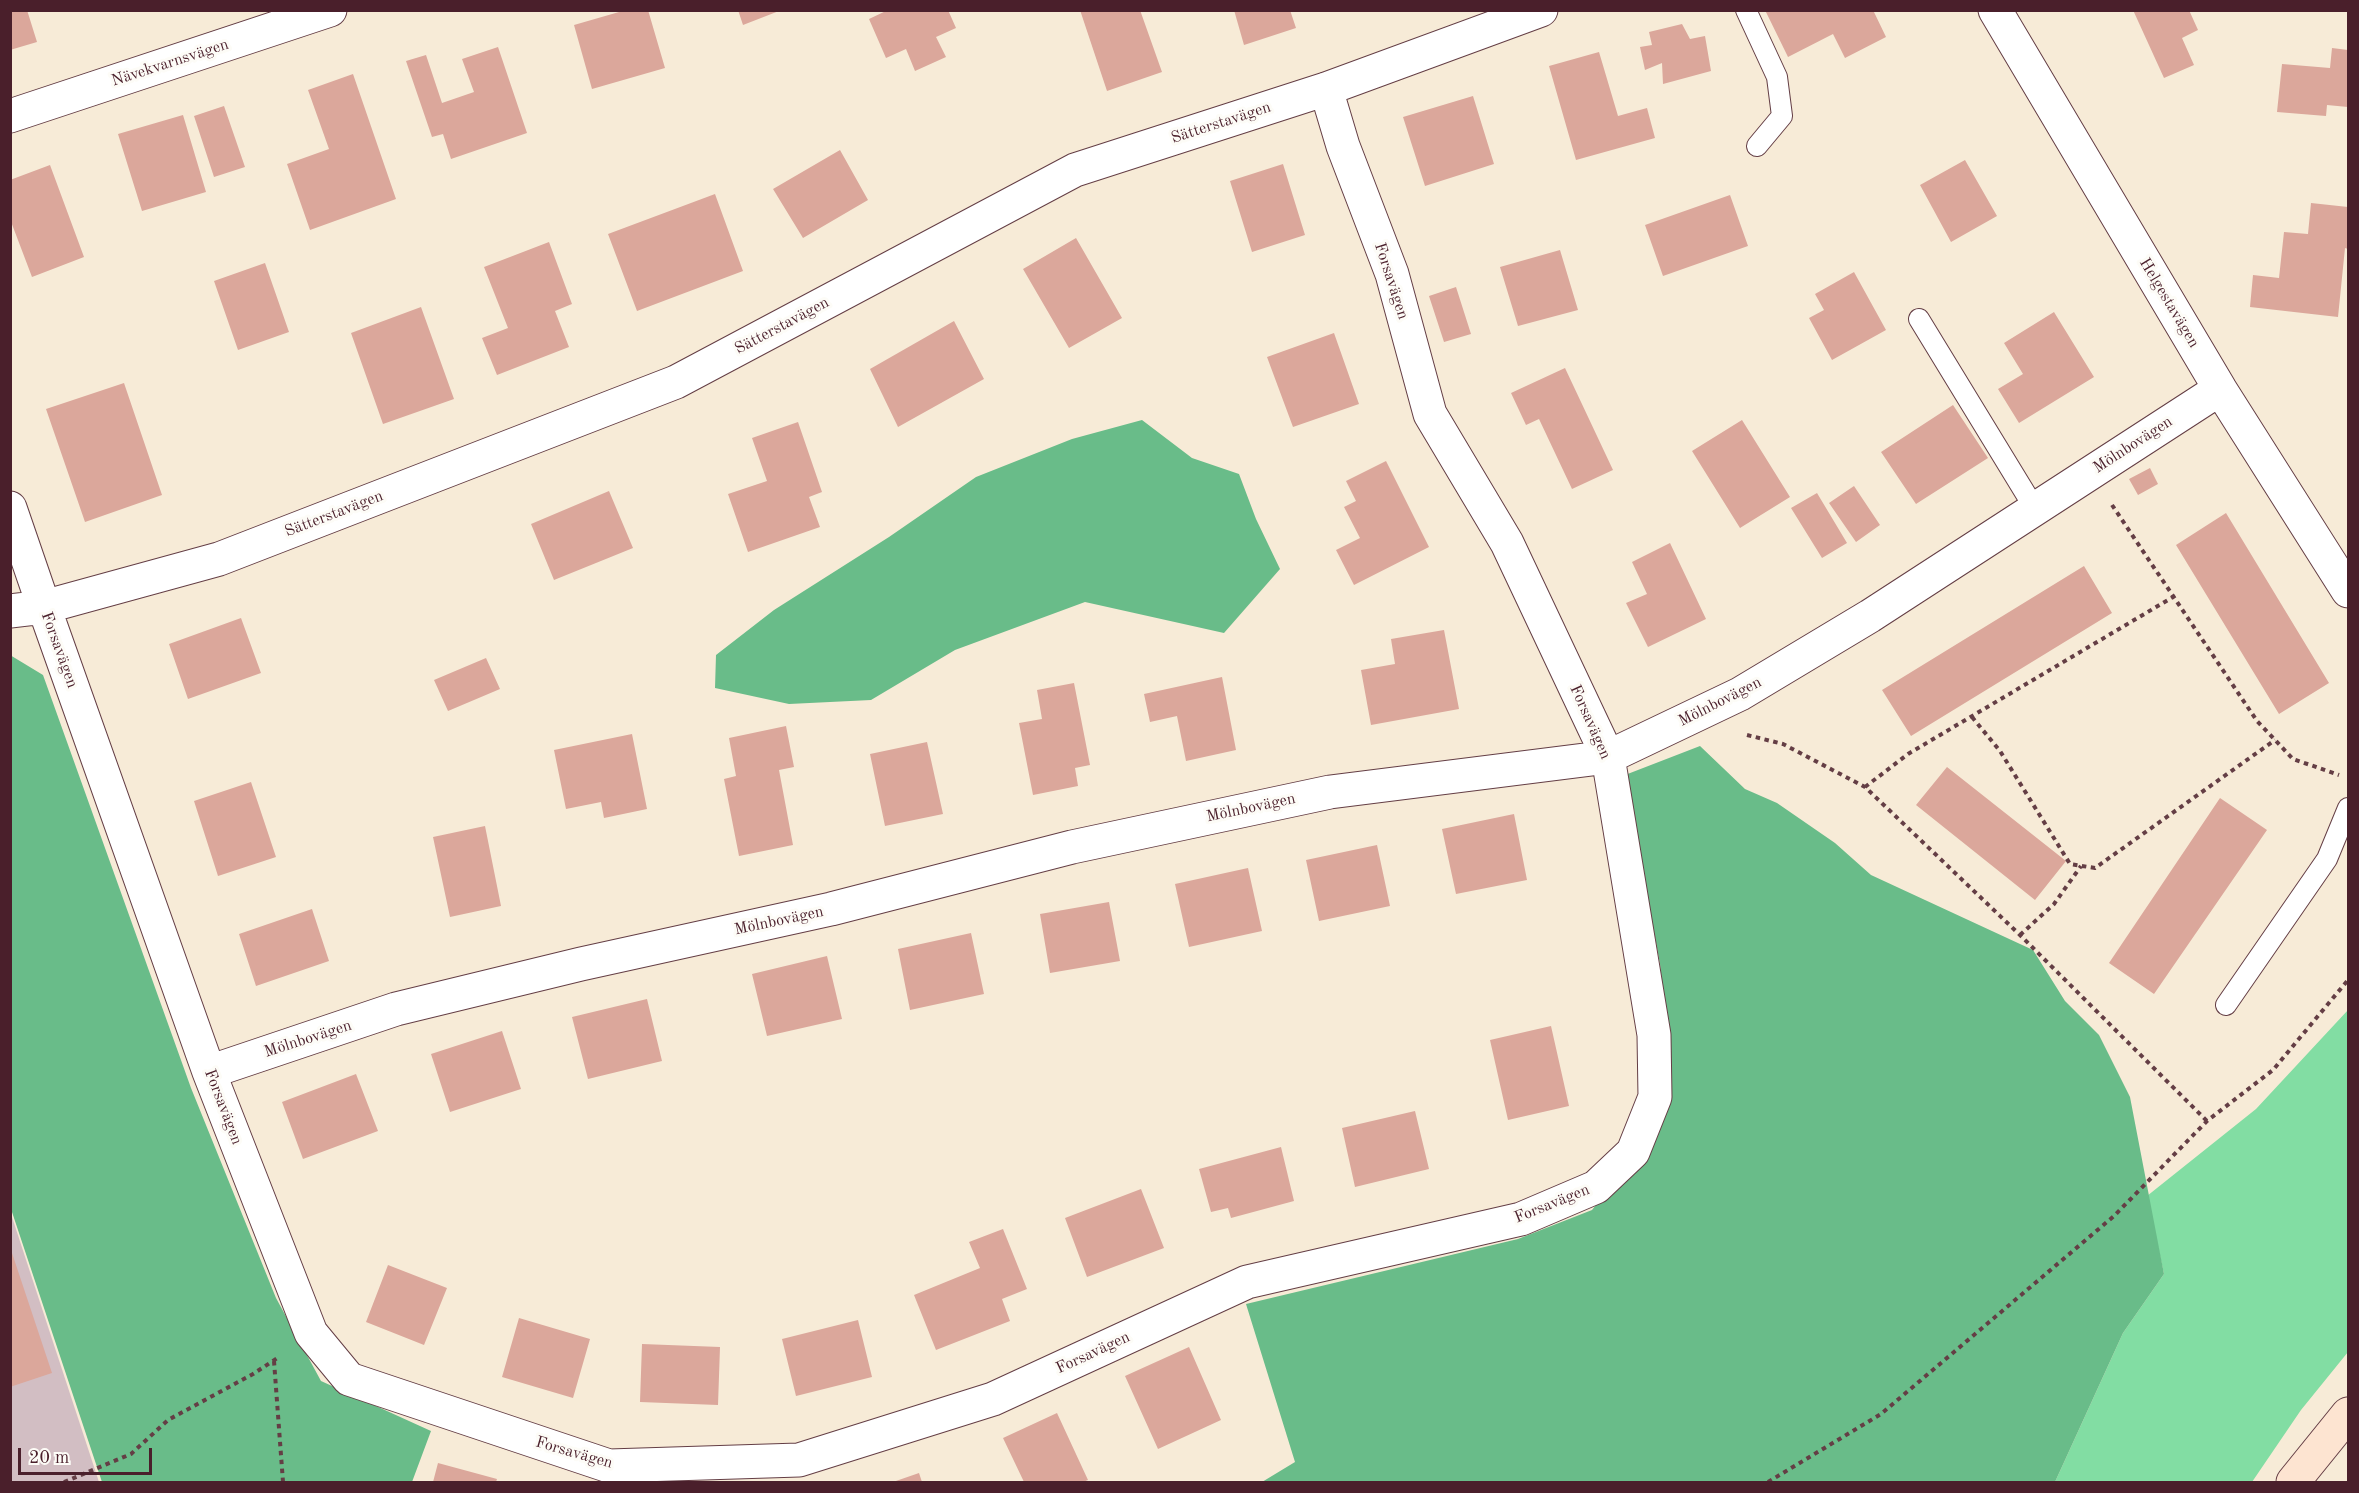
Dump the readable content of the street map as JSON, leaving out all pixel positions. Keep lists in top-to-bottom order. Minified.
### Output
{"streets":{"street":["Nävekvarnsvägen","Sätterstavägen","Forsavägen","Helgestavägen","Mölnbovägen"]},"crossings":[["Sätterstavägen","Forsavägen"],["Forsavägen","Mölnbovägen"],["Helgestavägen","Mölnbovägen"]],"scale_bar":"20 m"}
